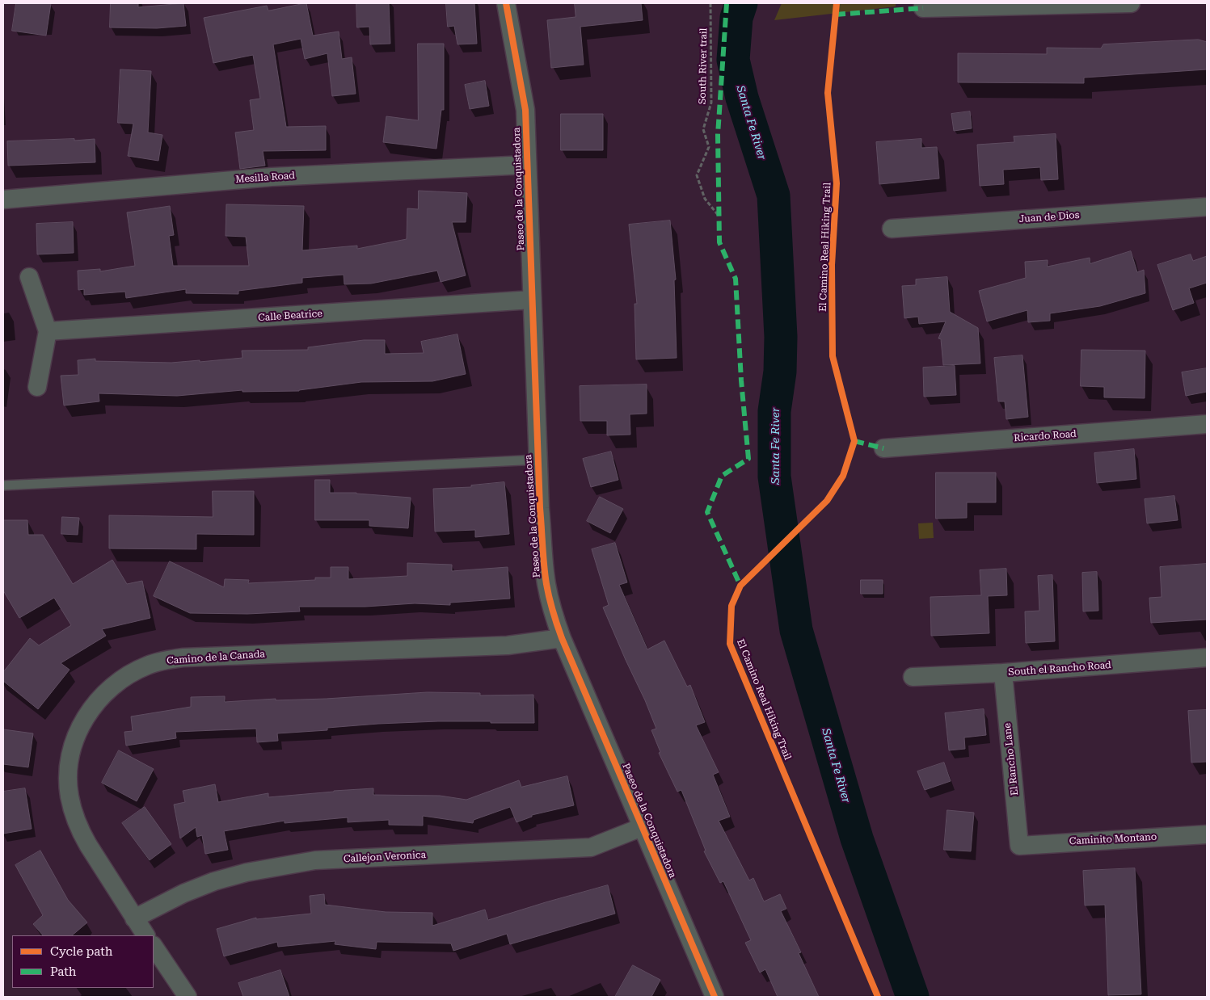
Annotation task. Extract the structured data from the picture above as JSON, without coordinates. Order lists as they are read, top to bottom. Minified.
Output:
{"streets":{"street":["Mesilla Road","Paseo de la Conquistadora","Juan de Dios","Calle Beatrice","Ricardo Road","Camino de la Canada","South el Rancho Road","El Rancho Lane","Caminito Montano","Callejon Veronica"],"path":["South River trail"],"cycle path":["El Camino Real Hiking Trail"]},"crossings":[["Mesilla Road","Paseo de la Conquistadora"],["Paseo de la Conquistadora","Calle Beatrice"],["Paseo de la Conquistadora","Camino de la Canada"],["Paseo de la Conquistadora","Callejon Veronica"],["Camino de la Canada","Callejon Veronica"],["South el Rancho Road","El Rancho Lane"],["El Rancho Lane","Caminito Montano"]],"water":["Santa Fe River"],"legend":["Cycle path","Path"]}
